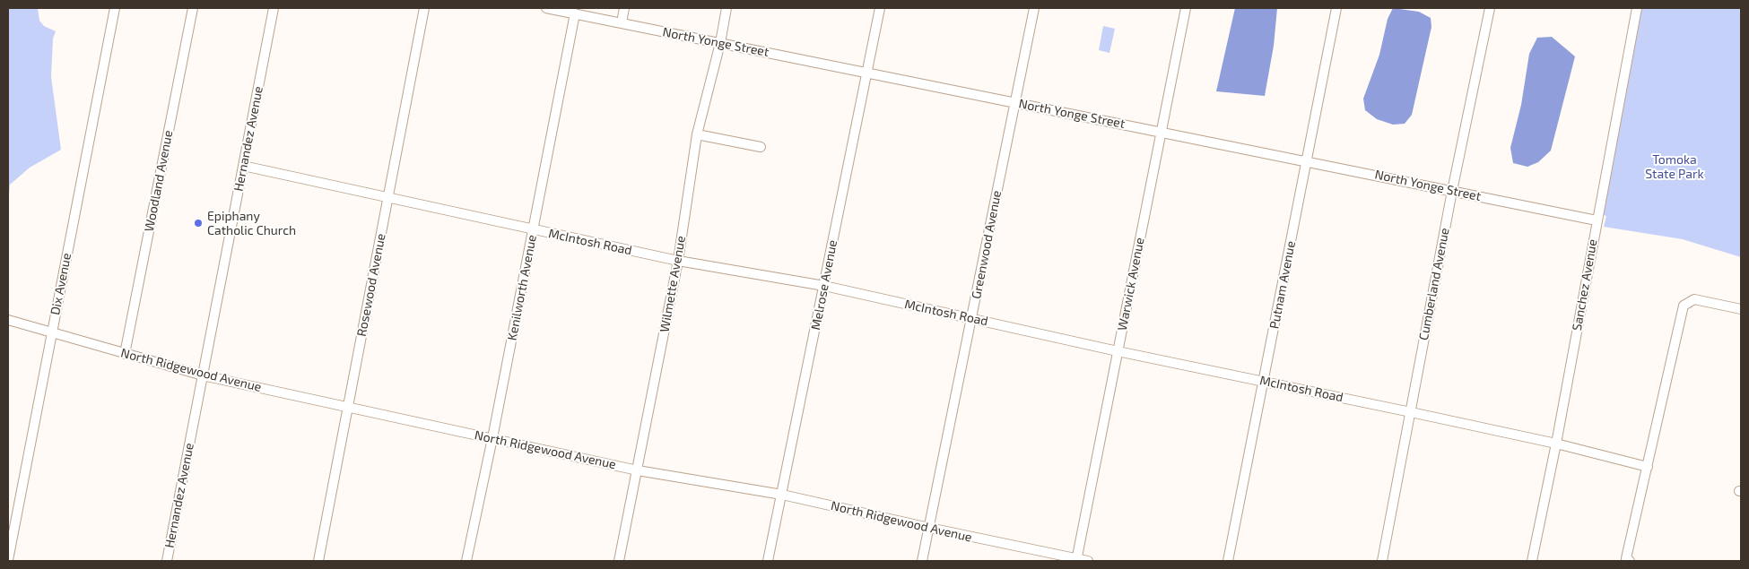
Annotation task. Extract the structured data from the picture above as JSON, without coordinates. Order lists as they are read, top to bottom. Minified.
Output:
{"streets":{"street":["North Yonge Street","Hernandez Avenue","Woodland Avenue","McIntosh Road","Greenwood Avenue","Dix Avenue","Wilmette Avenue","Warwick Avenue","Cumberland Avenue","Rosewood Avenue","Melrose Avenue","Putnam Avenue","Sanchez Avenue","Kenilworth Avenue","North Ridgewood Avenue"]},"crossings":[["North Yonge Street","Greenwood Avenue"],["North Yonge Street","Wilmette Avenue"],["North Yonge Street","Warwick Avenue"],["North Yonge Street","Cumberland Avenue"],["North Yonge Street","Melrose Avenue"],["North Yonge Street","Putnam Avenue"],["North Yonge Street","Sanchez Avenue"],["North Yonge Street","Kenilworth Avenue"],["Hernandez Avenue","McIntosh Road"],["Hernandez Avenue","North Ridgewood Avenue"],["Woodland Avenue","North Ridgewood Avenue"],["McIntosh Road","Greenwood Avenue"],["McIntosh Road","Wilmette Avenue"],["McIntosh Road","Warwick Avenue"],["McIntosh Road","Cumberland Avenue"],["McIntosh Road","Rosewood Avenue"],["McIntosh Road","Melrose Avenue"],["McIntosh Road","Putnam Avenue"],["McIntosh Road","Sanchez Avenue"],["McIntosh Road","Kenilworth Avenue"],["Greenwood Avenue","North Ridgewood Avenue"],["Dix Avenue","North Ridgewood Avenue"],["Wilmette Avenue","North Ridgewood Avenue"],["Warwick Avenue","North Ridgewood Avenue"],["Rosewood Avenue","North Ridgewood Avenue"],["Melrose Avenue","North Ridgewood Avenue"],["Kenilworth Avenue","North Ridgewood Avenue"]],"parks":["Tomoka State Park"],"places":["Epiphany Catholic Church"]}
